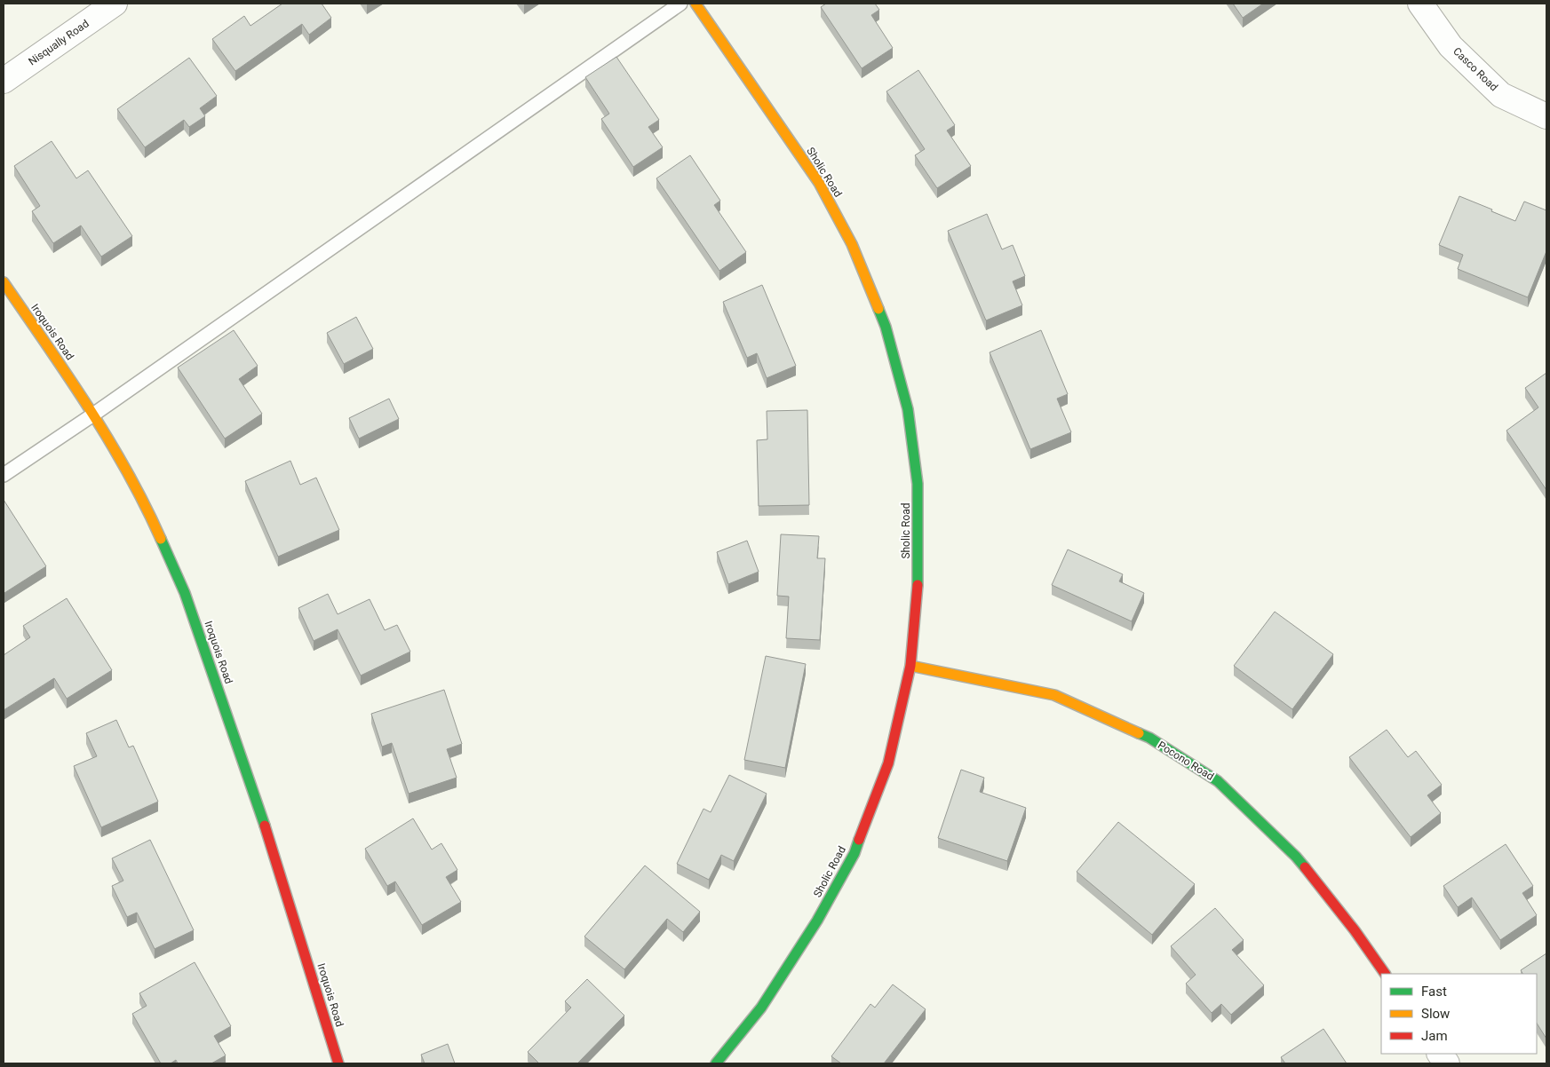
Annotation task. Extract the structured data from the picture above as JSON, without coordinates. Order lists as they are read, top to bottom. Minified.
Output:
{"streets":{"street":["Nisqually Road","Casco Road","Sholic Road","Iroquois Road","Pocono Road"]},"crossings":[["Sholic Road","Pocono Road"]],"legend":["Fast","Slow","Jam"]}
